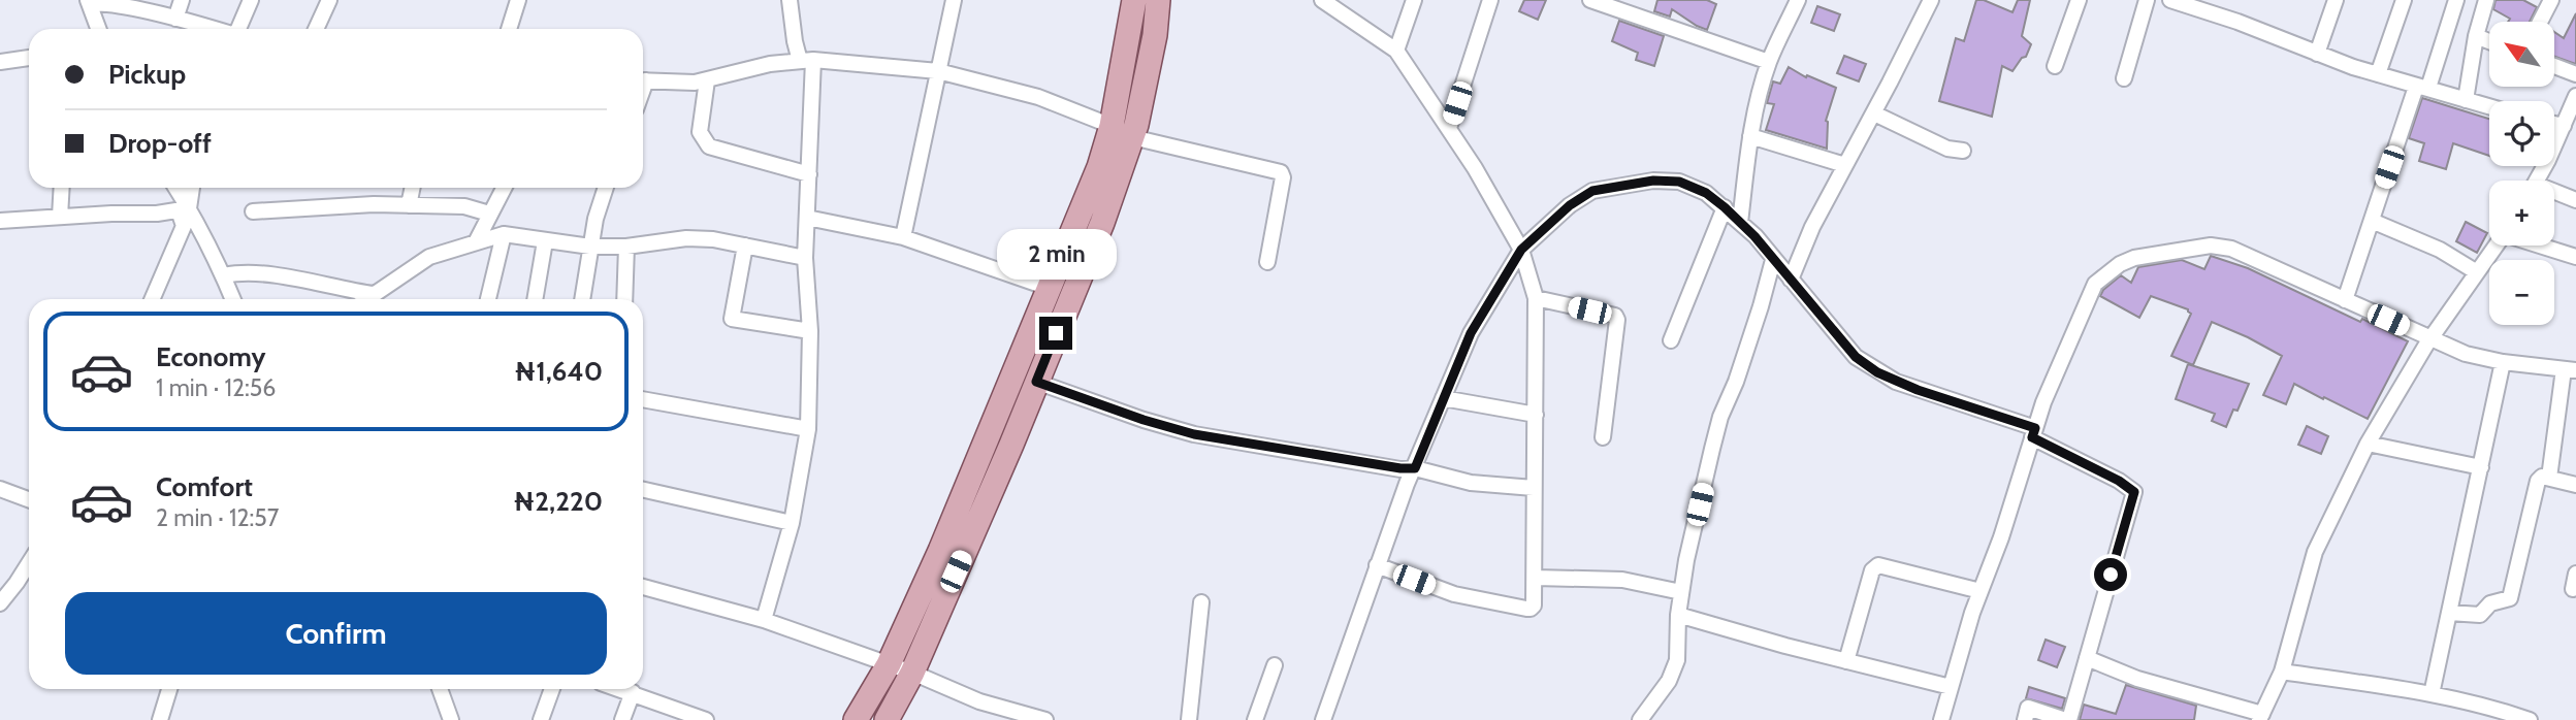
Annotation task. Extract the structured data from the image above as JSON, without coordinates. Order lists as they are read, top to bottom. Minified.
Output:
{"north":"top left","page":{"map_buttons":["+","−"],"banner":["Pickup","Drop-off"],"bubble":"2 min","list":[{"name":"Economy","note":"1 min · 12:56","value":"₦1,640"},{"name":"Comfort","note":"2 min · 12:57","value":"₦2,220"}],"buttons":"Confirm"}}
